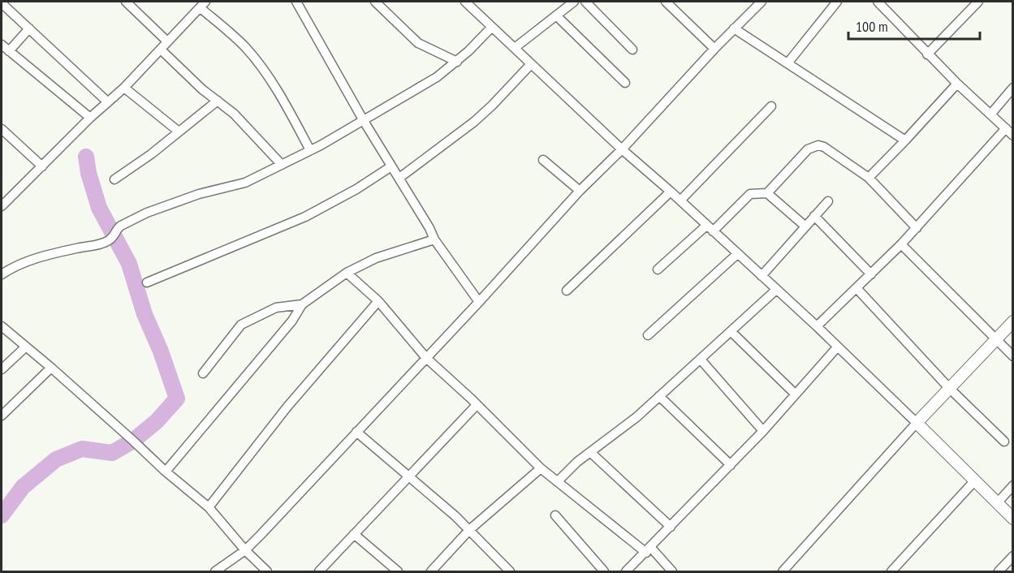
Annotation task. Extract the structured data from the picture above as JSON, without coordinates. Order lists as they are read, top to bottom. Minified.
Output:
{"scale_bar":"100 m"}
